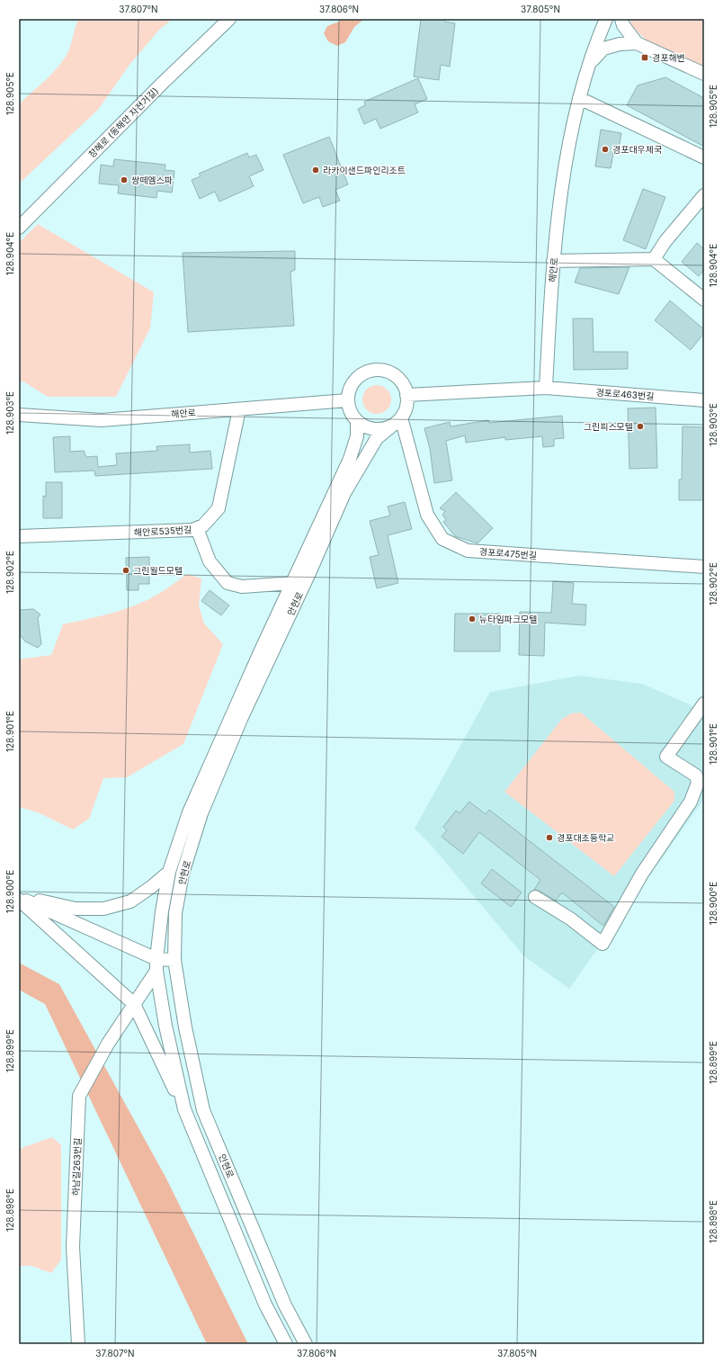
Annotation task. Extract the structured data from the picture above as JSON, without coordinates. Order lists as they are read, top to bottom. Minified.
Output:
{"streets":{"street":["창혜로 (동해안 자전거길)","해안로","경포로463번길","해안로535번길","경포로475번길","안현로","하남길263번길"]},"crossings":[["해안로","경포로463번길"],["해안로","해안로535번길"],["해안로","경포로475번길"],["해안로","안현로"],["경포로475번길","안현로"],["안현로","하남길263번길"]],"places":{"transit":["경포해변"],"other":["경포대우체국","라카이샌드파인리조트","쌍떼엠스파","그린피스모텔","그린월드모텔","뉴타임파크모텔","경포대초등학교"]},"coordinates":["37.807°N","37.806°N","37.805°N","128.905°E","128.904°E","128.903°E","128.902°E","128.901°E","128.900°E","128.899°E","128.898°E"]}
